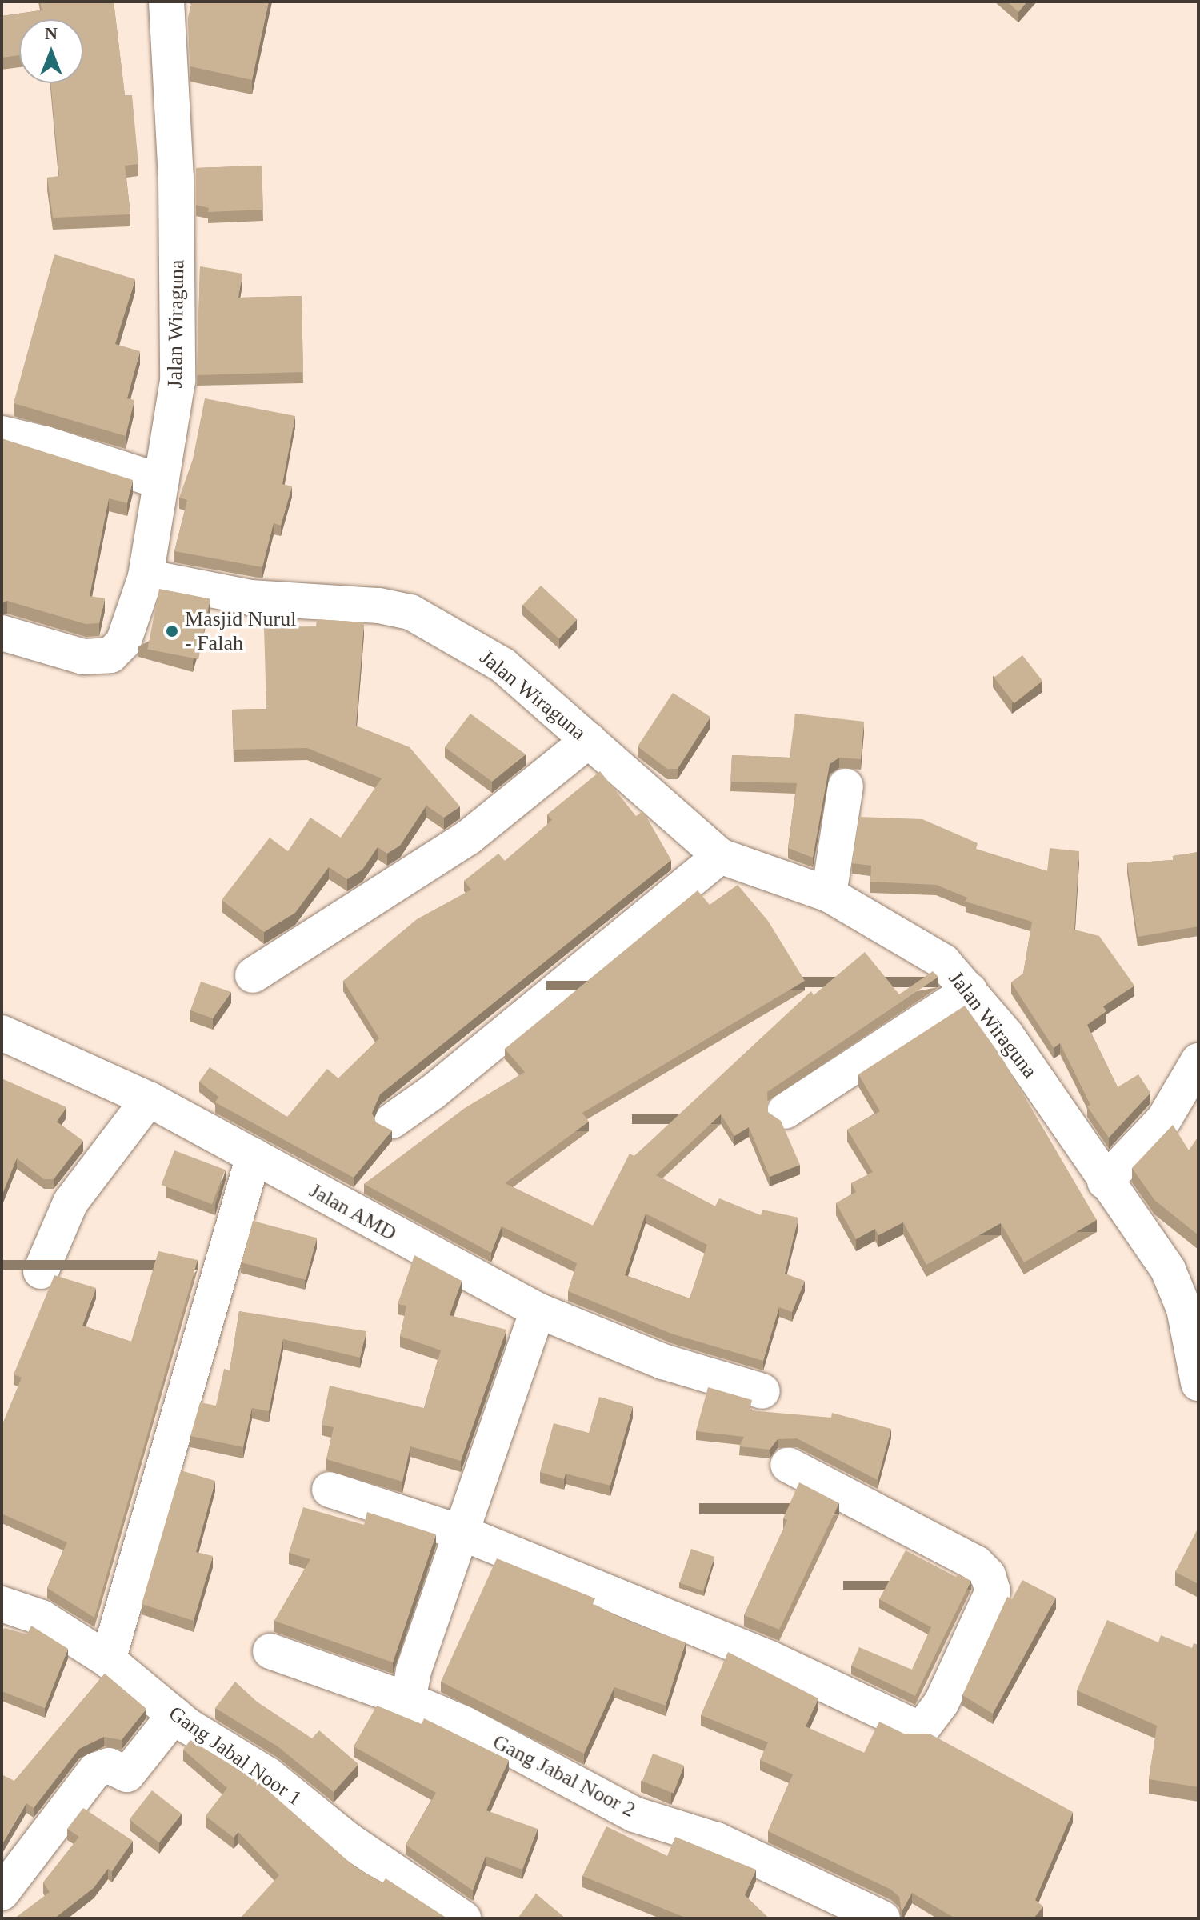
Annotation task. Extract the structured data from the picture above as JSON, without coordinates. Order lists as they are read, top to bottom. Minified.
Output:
{"streets":{"street":["Jalan Wiraguna","Jalan AMD","Gang Jabal Noor 1","Gang Jabal Noor 2"]},"places":["Masjid Nurul - Falah"],"north":"top"}
